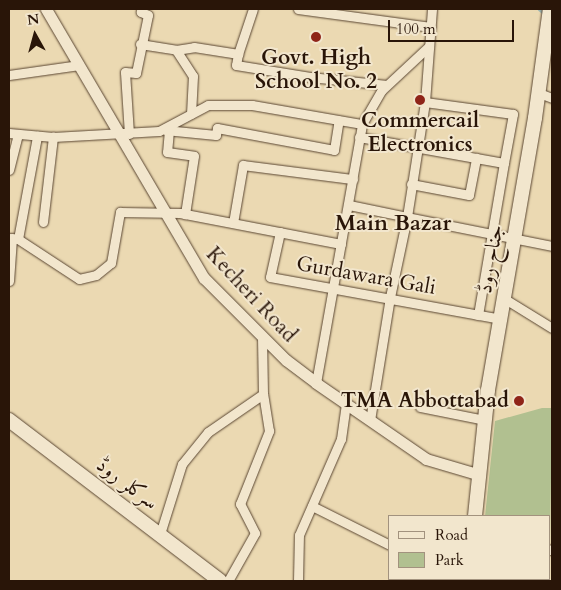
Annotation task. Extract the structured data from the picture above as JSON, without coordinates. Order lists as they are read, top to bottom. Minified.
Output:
{"streets":{"main road":["جناح روڈ","سرکلر روڈ"],"street":["Gurdawara Gali","Kecheri Road"]},"crossings":[["جناح روڈ","Gurdawara Gali"],["جناح روڈ","Kecheri Road"]],"districts":["Main Bazar"],"places":["Govt. High School No. 2","Commercail Electronics","TMA Abbottabad"],"legend":["Road","Park"],"scale_bar":"100 m","north":"top"}
